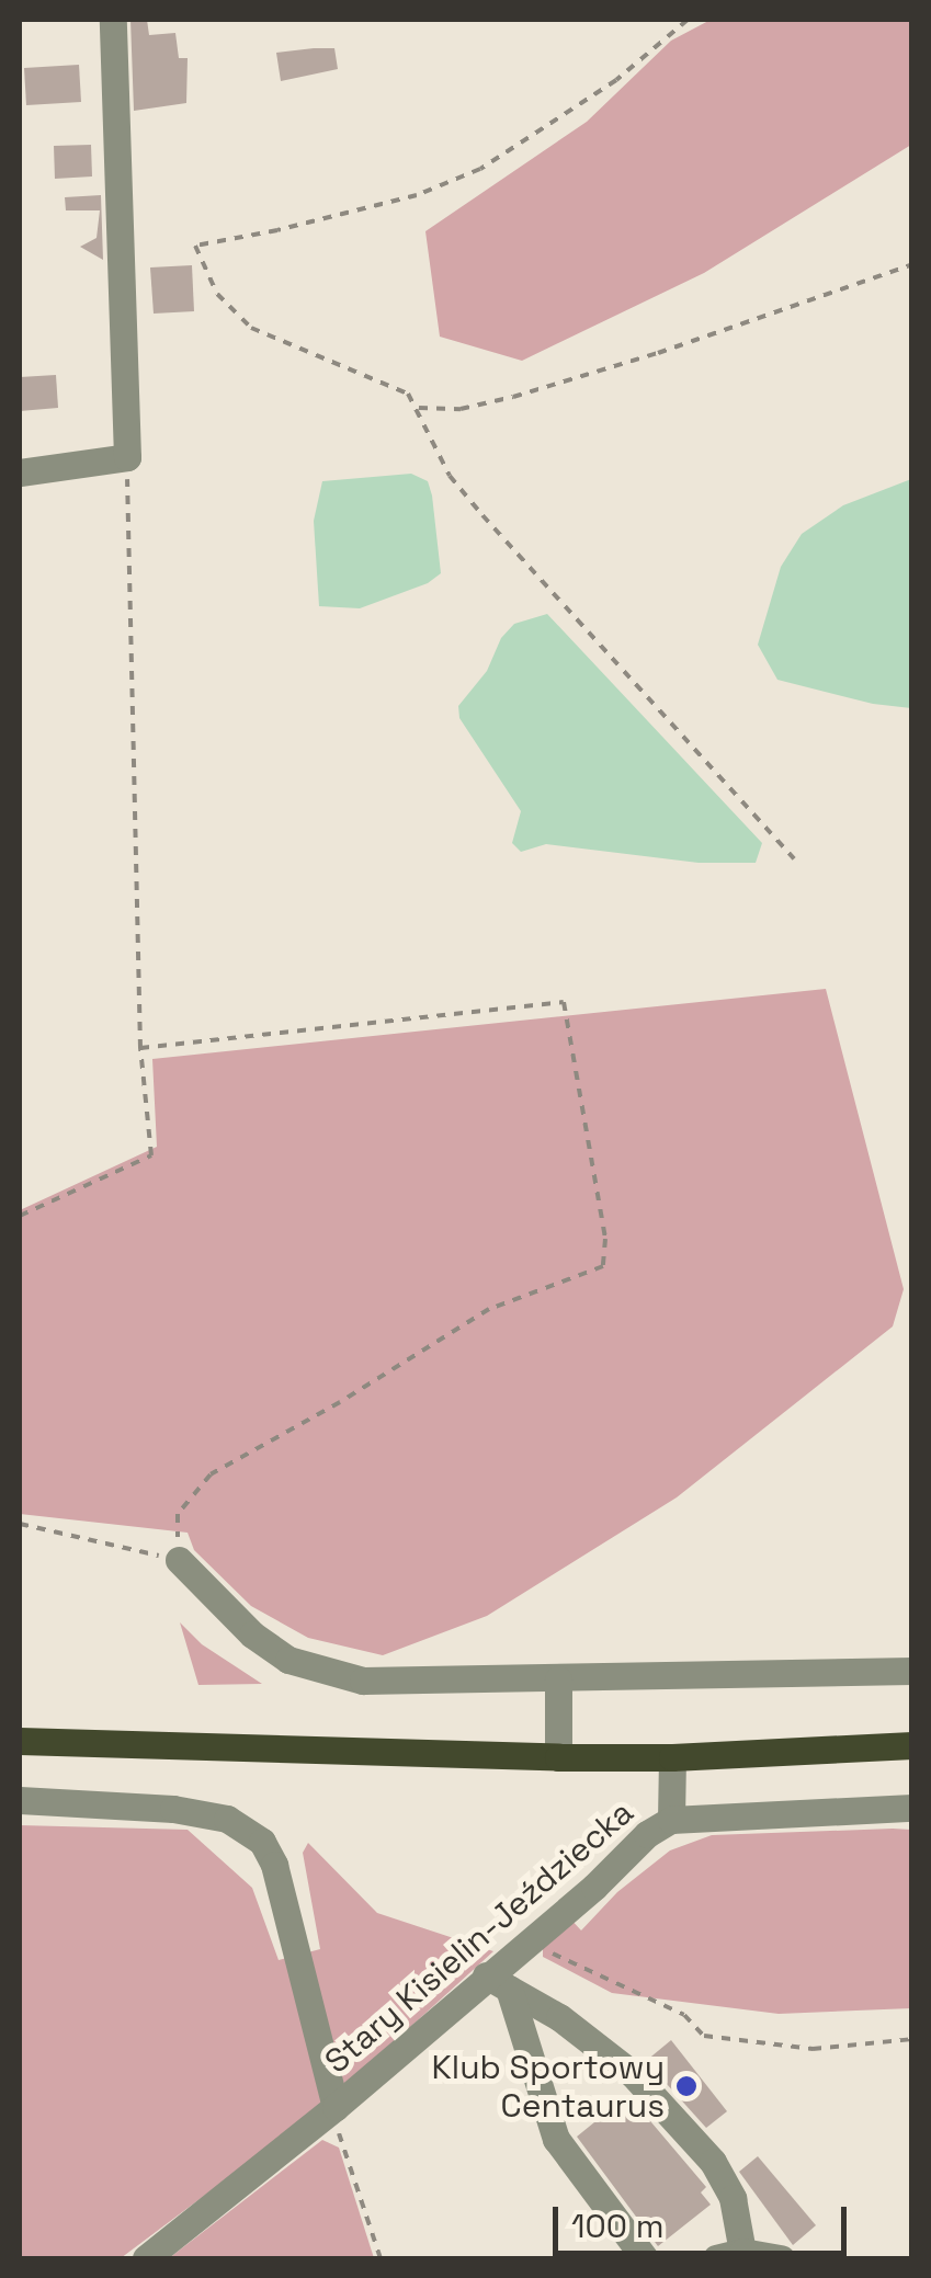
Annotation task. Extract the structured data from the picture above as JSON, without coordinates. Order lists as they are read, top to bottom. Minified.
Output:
{"streets":{"street":["Stary Kisielin-Jeździecka"]},"places":["Klub Sportowy Centaurus"],"scale_bar":"100 m"}
